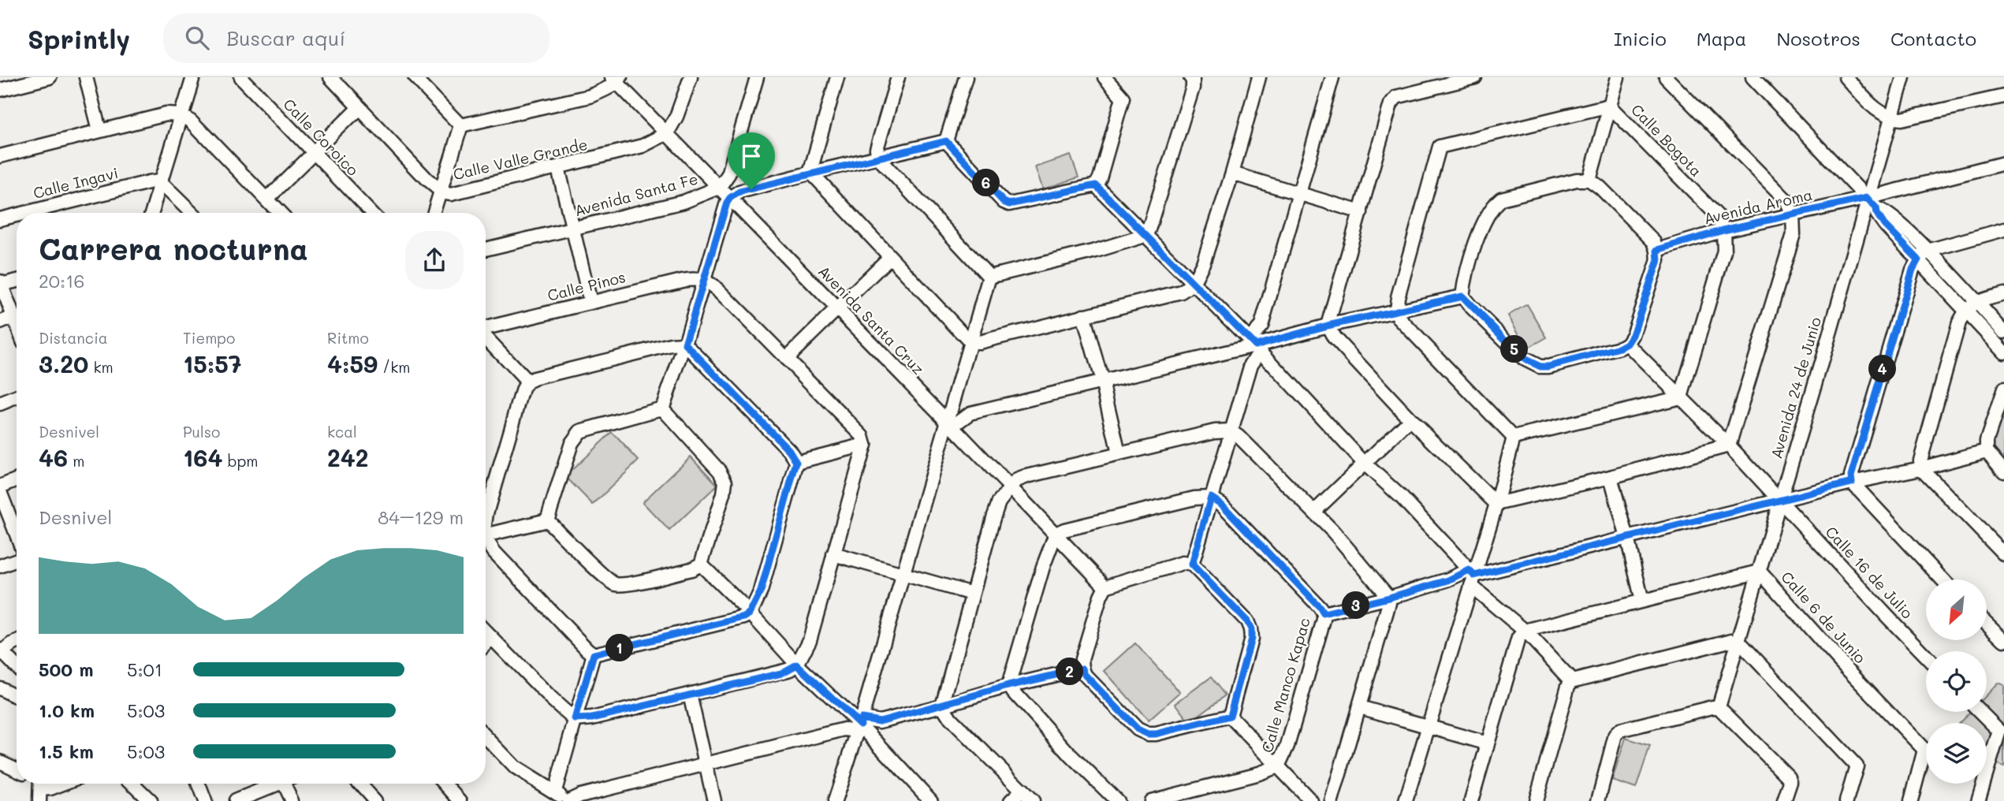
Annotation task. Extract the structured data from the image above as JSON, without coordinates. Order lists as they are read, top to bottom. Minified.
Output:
{"streets":{"street":["Calle Coroico","Calle Bogota","Calle Valle Grande","Calle Ingavi","Avenida Santa Fe","Avenida Aroma","Calle Pinos","Avenida Santa Cruz","Avenida 24 de Junio","Calle 16 de Julio","Calle 6 de Junio","Calle Manco Kapac"]},"crossings":[["Calle Bogota","Avenida Aroma"],["Calle Valle Grande","Avenida Santa Cruz"],["Avenida Santa Fe","Avenida Santa Cruz"],["Avenida Aroma","Avenida 24 de Junio"],["Avenida Aroma","Calle 16 de Julio"],["Avenida 24 de Junio","Calle 16 de Julio"],["Avenida 24 de Junio","Calle 6 de Junio"]],"north":"bottom left","page":{"header":"Sprintly","search":"Buscar aquí","nav":["Inicio","Mapa","Nosotros","Contacto"],"pins":["6","5","4","3","1","2"],"heading":["Carrera nocturna","20:16"],"stats":[["Distancia","3.20 km"],["Tiempo","15:57"],["Ritmo","4:59 /km"],["Desnivel","46 m"],["Pulso","164 bpm"],["kcal","242"]],"chart":["Desnivel","84–129 m"],"list":[{"name":"500 m","note":"5:01"},{"name":"1.0 km","note":"5:03"},{"name":"1.5 km","note":"5:03"}]}}
